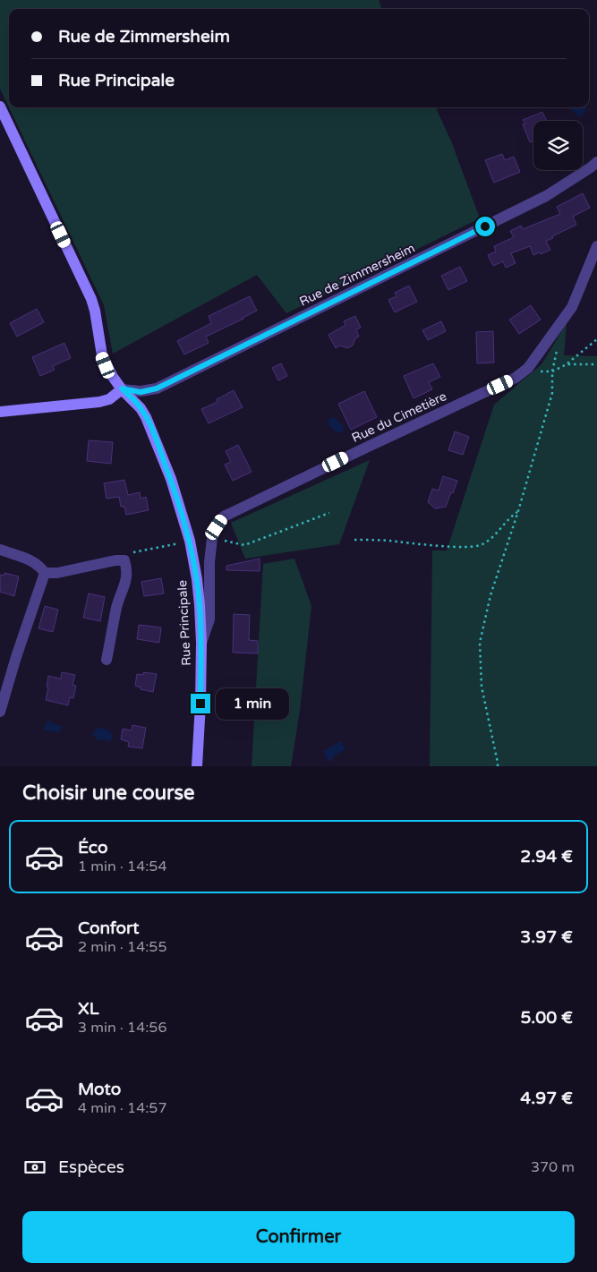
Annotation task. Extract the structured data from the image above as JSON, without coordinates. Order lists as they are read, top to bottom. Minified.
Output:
{"streets":{"main road":["Rue Principale"],"street":["Rue de Zimmersheim","Rue du Cimetière"]},"crossings":[["Rue de Zimmersheim","Rue Principale"],["Rue du Cimetière","Rue Principale"]],"page":{"banner":["Rue de Zimmersheim","Rue Principale"],"bubble":"1 min","heading":"Choisir une course","list":[{"name":"Éco","note":"1 min · 14:54","value":"2.94 €"},{"name":"Confort","note":"2 min · 14:55","value":"3.97 €"},{"name":"XL","note":"3 min · 14:56","value":"5.00 €"},{"name":"Moto","note":"4 min · 14:57","value":"4.97 €"}],"pay":["Espèces","370 m"],"buttons":"Confirmer"}}
